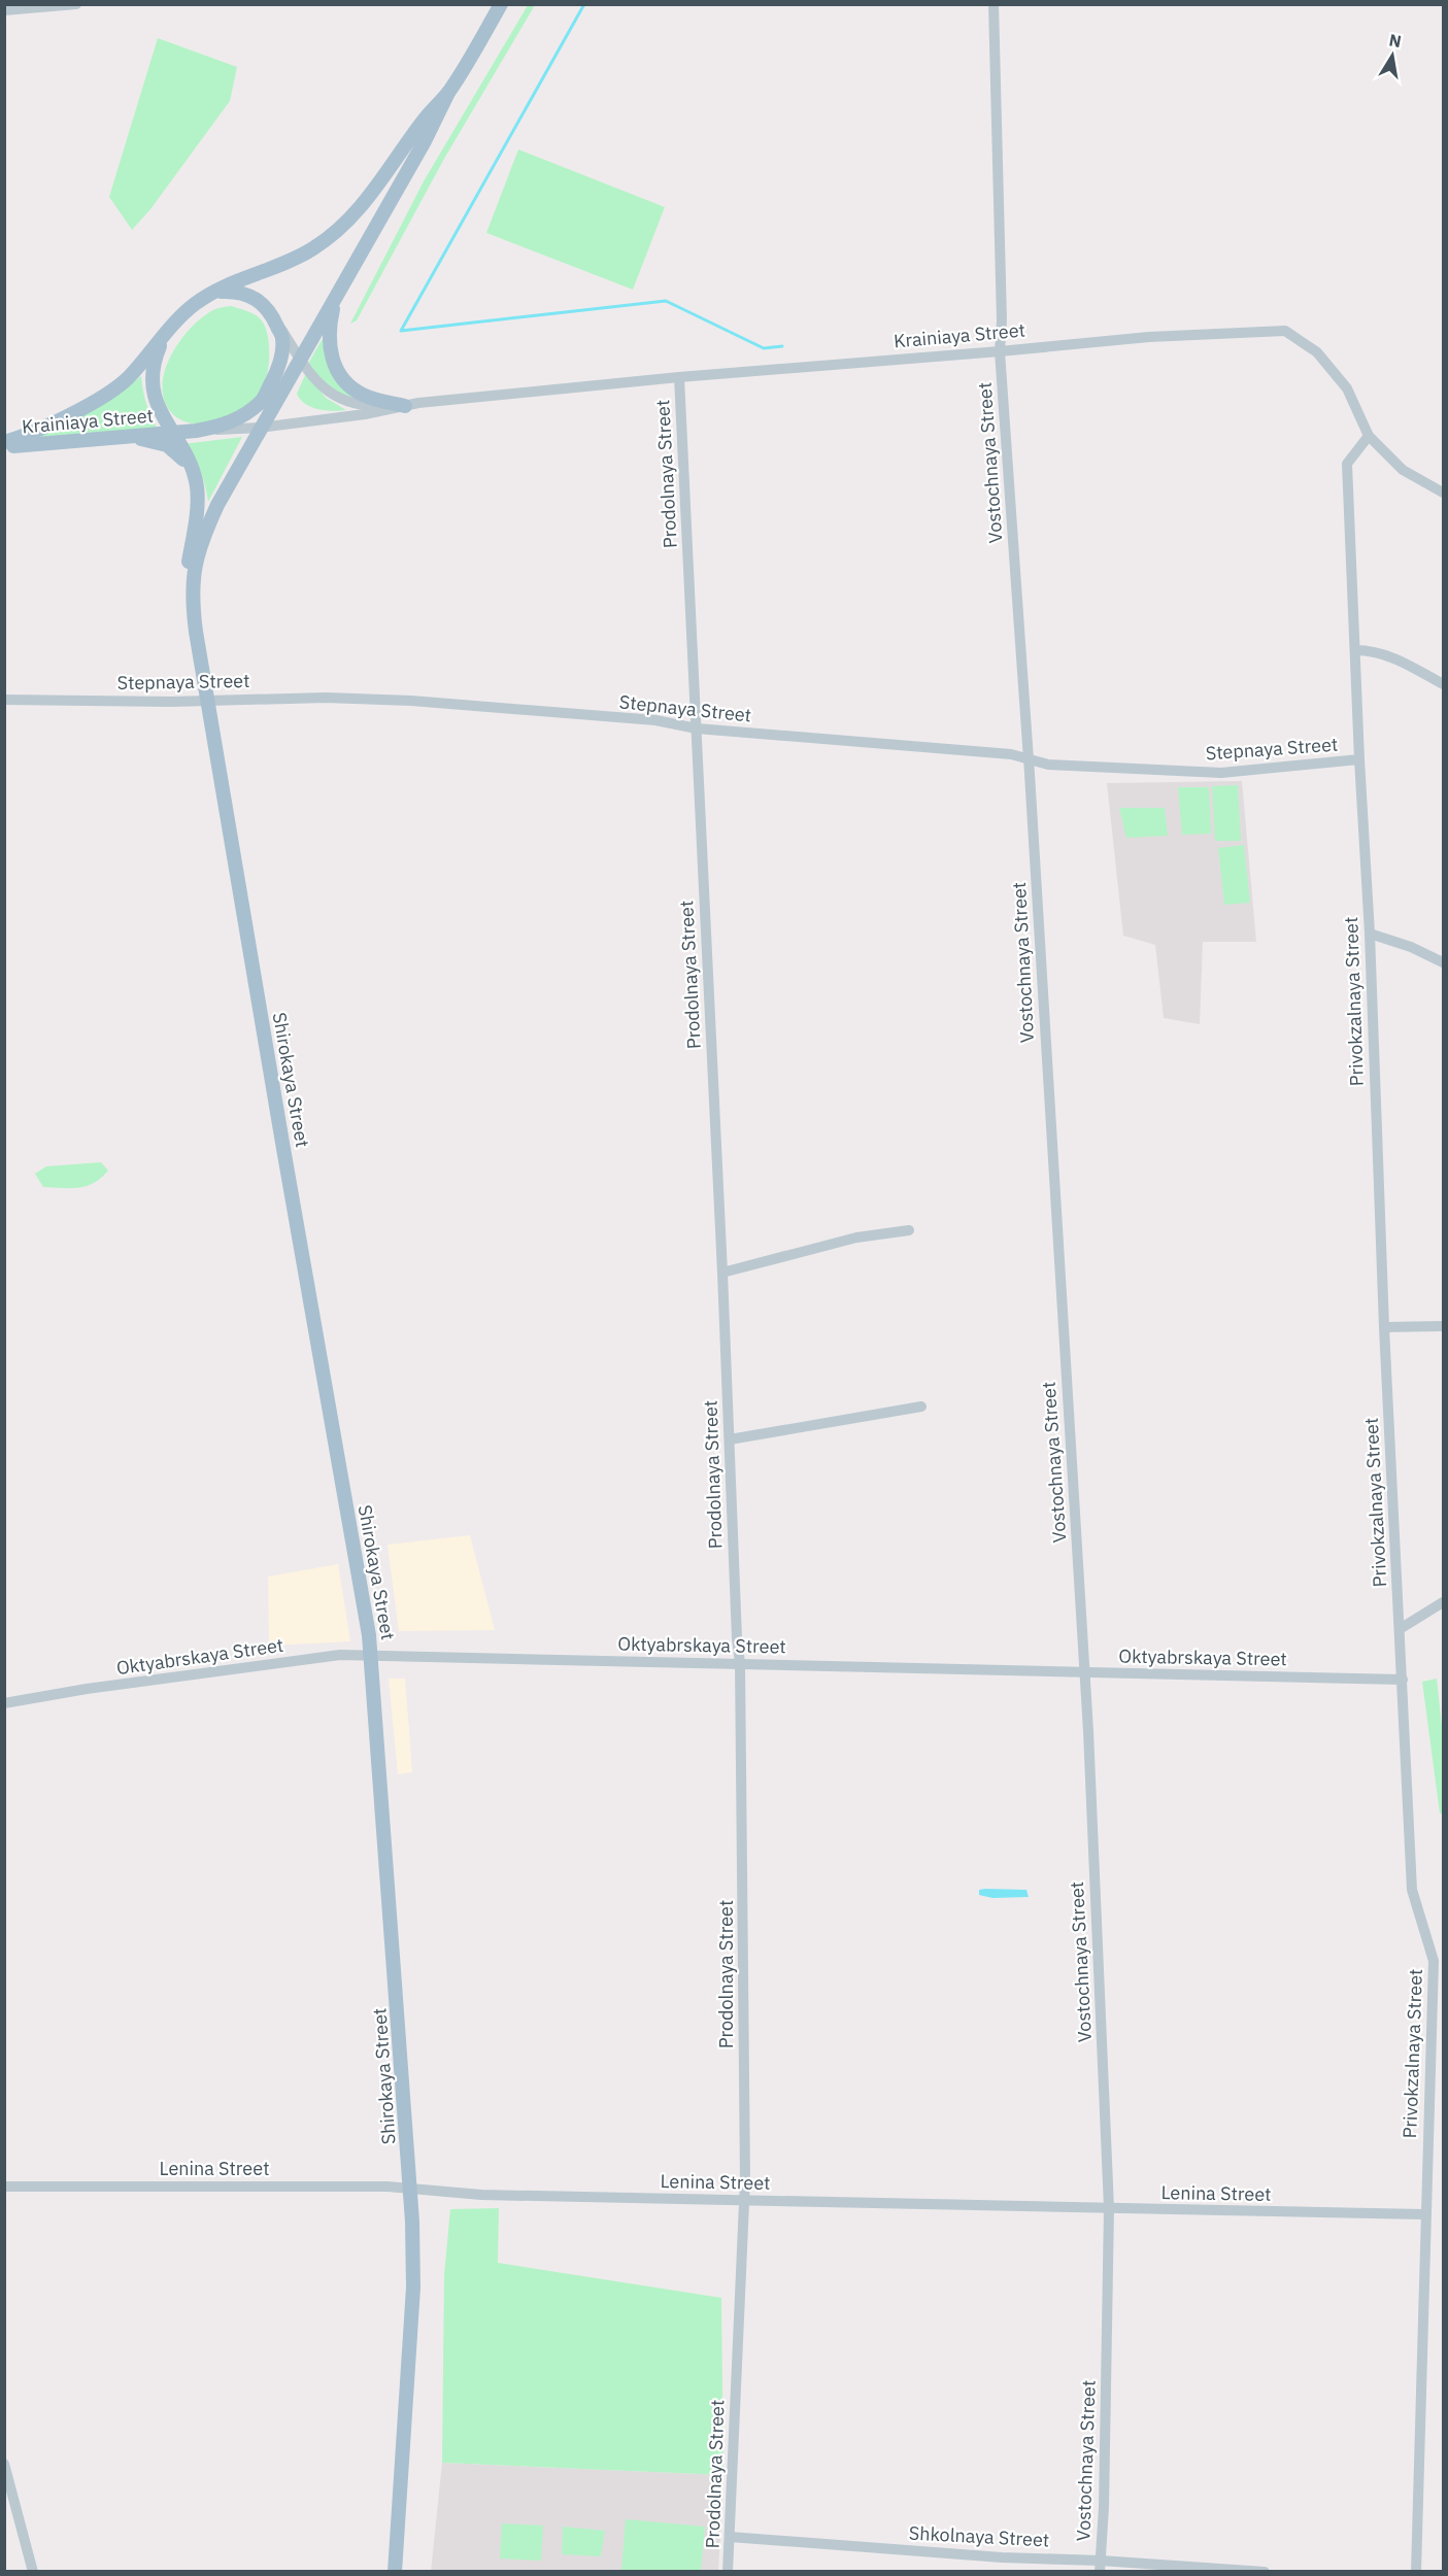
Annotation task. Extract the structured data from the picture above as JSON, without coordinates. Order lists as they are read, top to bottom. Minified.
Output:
{"streets":{"main road":["Krainiaya Street","Shirokaya Street"],"street":["Vostochnaya Street","Prodolnaya Street","Stepnaya Street","Privokzalnaya Street","Oktyabrskaya Street","Lenina Street","Shkolnaya Street"]},"crossings":[["Krainiaya Street","Vostochnaya Street"],["Krainiaya Street","Prodolnaya Street"],["Krainiaya Street","Privokzalnaya Street"],["Vostochnaya Street","Stepnaya Street"],["Vostochnaya Street","Oktyabrskaya Street"],["Vostochnaya Street","Lenina Street"],["Vostochnaya Street","Shkolnaya Street"],["Prodolnaya Street","Stepnaya Street"],["Prodolnaya Street","Oktyabrskaya Street"],["Prodolnaya Street","Lenina Street"],["Prodolnaya Street","Shkolnaya Street"],["Stepnaya Street","Privokzalnaya Street"],["Stepnaya Street","Shirokaya Street"],["Privokzalnaya Street","Oktyabrskaya Street"],["Privokzalnaya Street","Lenina Street"],["Shirokaya Street","Oktyabrskaya Street"],["Shirokaya Street","Lenina Street"]],"north":"top"}
